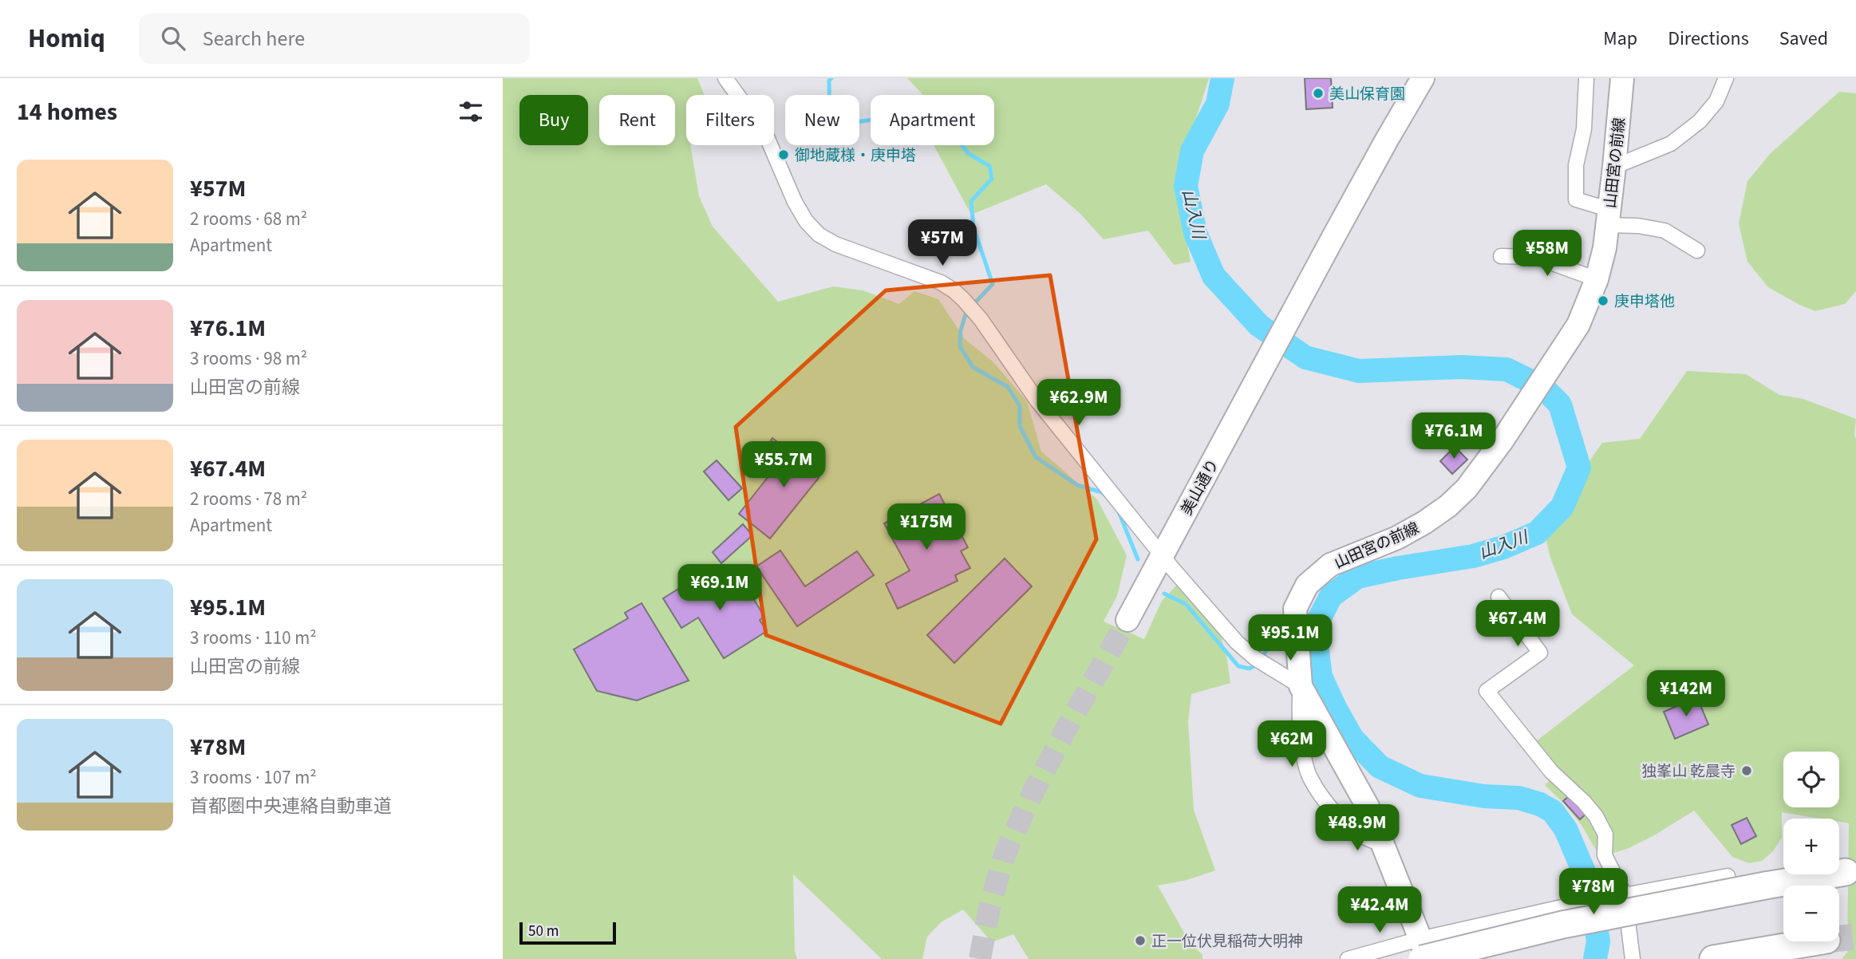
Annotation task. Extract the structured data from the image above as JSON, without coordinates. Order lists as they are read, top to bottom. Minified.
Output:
{"streets":{"main road":["山田宮の前線","美山通り"]},"water":["山入川"],"places":["美山保育園","御地蔵様・庚申塔","庚申塔他","独峯山 乾晨寺","正一位伏見稲荷大明神"],"scale_bar":"50 m","page":{"header":"Homiq","search":"Search here","nav":["Map","Directions","Saved"],"heading":"14 homes","chip":["Buy","Rent","Filters","New","Apartment"],"list":[{"name":"¥57M","note":"2 rooms · 68 m² · Apartment"},{"name":"¥76.1M","note":"3 rooms · 98 m² · 山田宮の前線"},{"name":"¥67.4M","note":"2 rooms · 78 m² · Apartment"},{"name":"¥95.1M","note":"3 rooms · 110 m² · 山田宮の前線"},{"name":"¥78M","note":"3 rooms · 107 m² · 首都圏中央連絡自動車道"}],"price":["¥57M","¥58M","¥62.9M","¥76.1M","¥55.7M","¥175M","¥69.1M","¥67.4M","¥95.1M","¥142M","¥62M","¥48.9M","¥78M","¥42.4M"],"map_buttons":["+","−"],"scale":"50 m"}}
